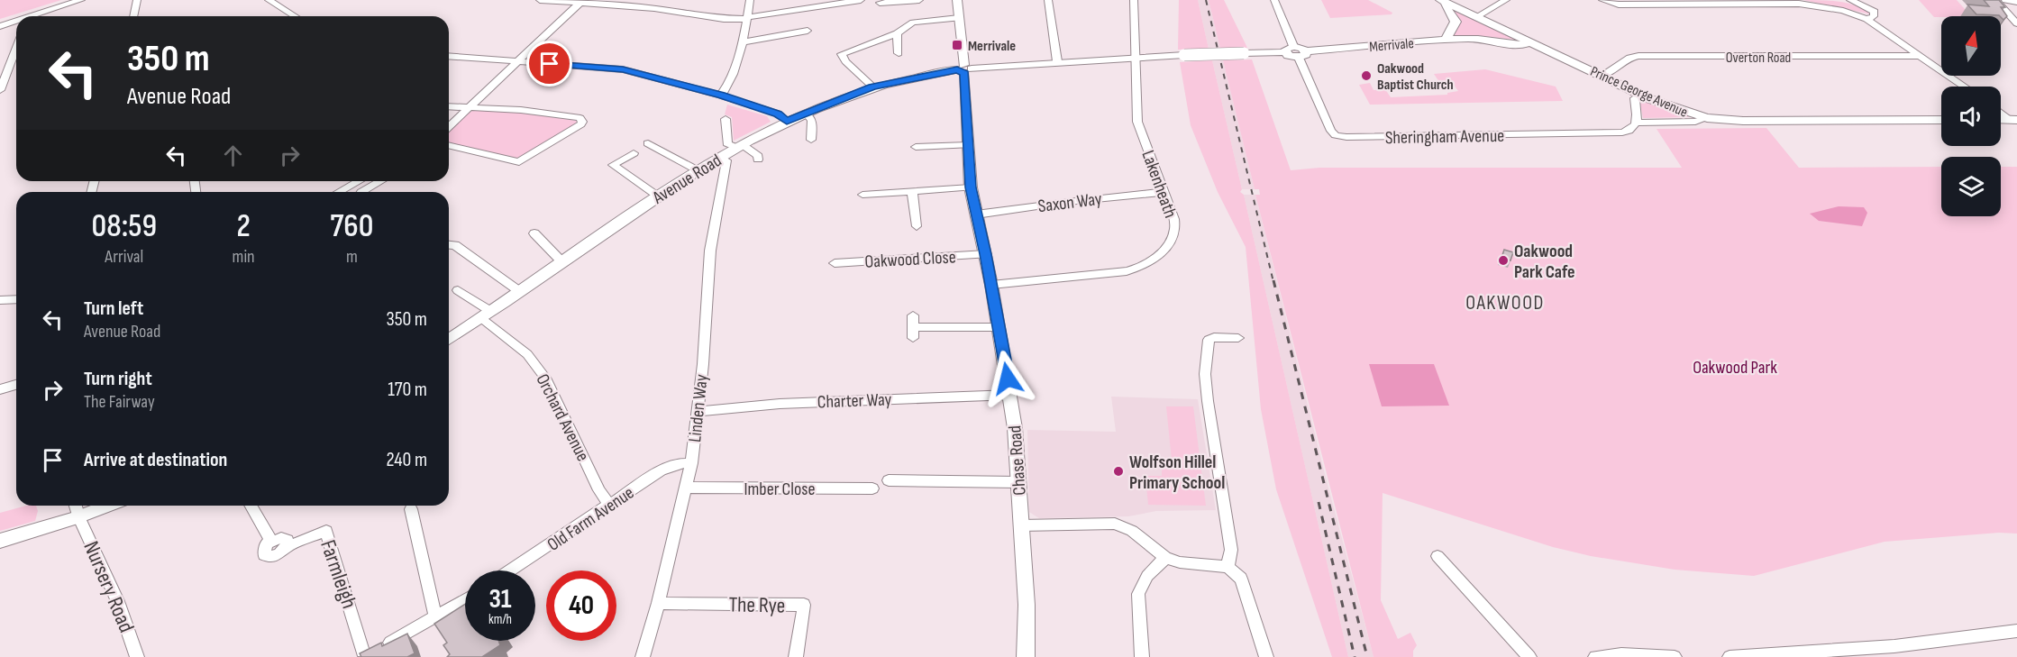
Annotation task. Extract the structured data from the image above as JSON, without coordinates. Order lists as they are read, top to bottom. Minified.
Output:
{"streets":{"street":["Merrivale","Overton Road","Prince George Avenue","Sheringham Avenue","Avenue Road","Lakenheath","Saxon Way","Oakwood Close","Charter Way","Linden Way","Orchard Avenue","Chase Road","Imber Close","Old Farm Avenue","Farmleigh","Nursery Road","The Rye"]},"crossings":[["Merrivale","Prince George Avenue"],["Merrivale","Sheringham Avenue"],["Overton Road","Prince George Avenue"],["Prince George Avenue","Sheringham Avenue"],["Avenue Road","Linden Way"],["Avenue Road","Orchard Avenue"],["Avenue Road","Chase Road"],["Lakenheath","Saxon Way"],["Lakenheath","Chase Road"],["Saxon Way","Chase Road"],["Oakwood Close","Chase Road"],["Charter Way","Linden Way"],["Charter Way","Chase Road"],["Linden Way","Imber Close"],["Linden Way","Old Farm Avenue"],["Linden Way","The Rye"],["Orchard Avenue","Old Farm Avenue"]],"districts":["OAKWOOD"],"parks":["Oakwood Park"],"places":{"transit":["Merrivale"],"other":["Oakwood Baptist Church","Oakwood Park Cafe","Wolfson Hillel Primary School"]},"north":"top","page":{"turn":["350 m","Avenue Road"],"eta":["08:59","Arrival","2","min","760","m"],"list":[{"name":"Turn left","note":"Avenue Road","value":"350 m"},{"name":"Turn right","note":"The Fairway","value":"170 m"},{"name":"Arrive at destination","value":"240 m"}],"speed":"31 km/h","limit":"40"}}
